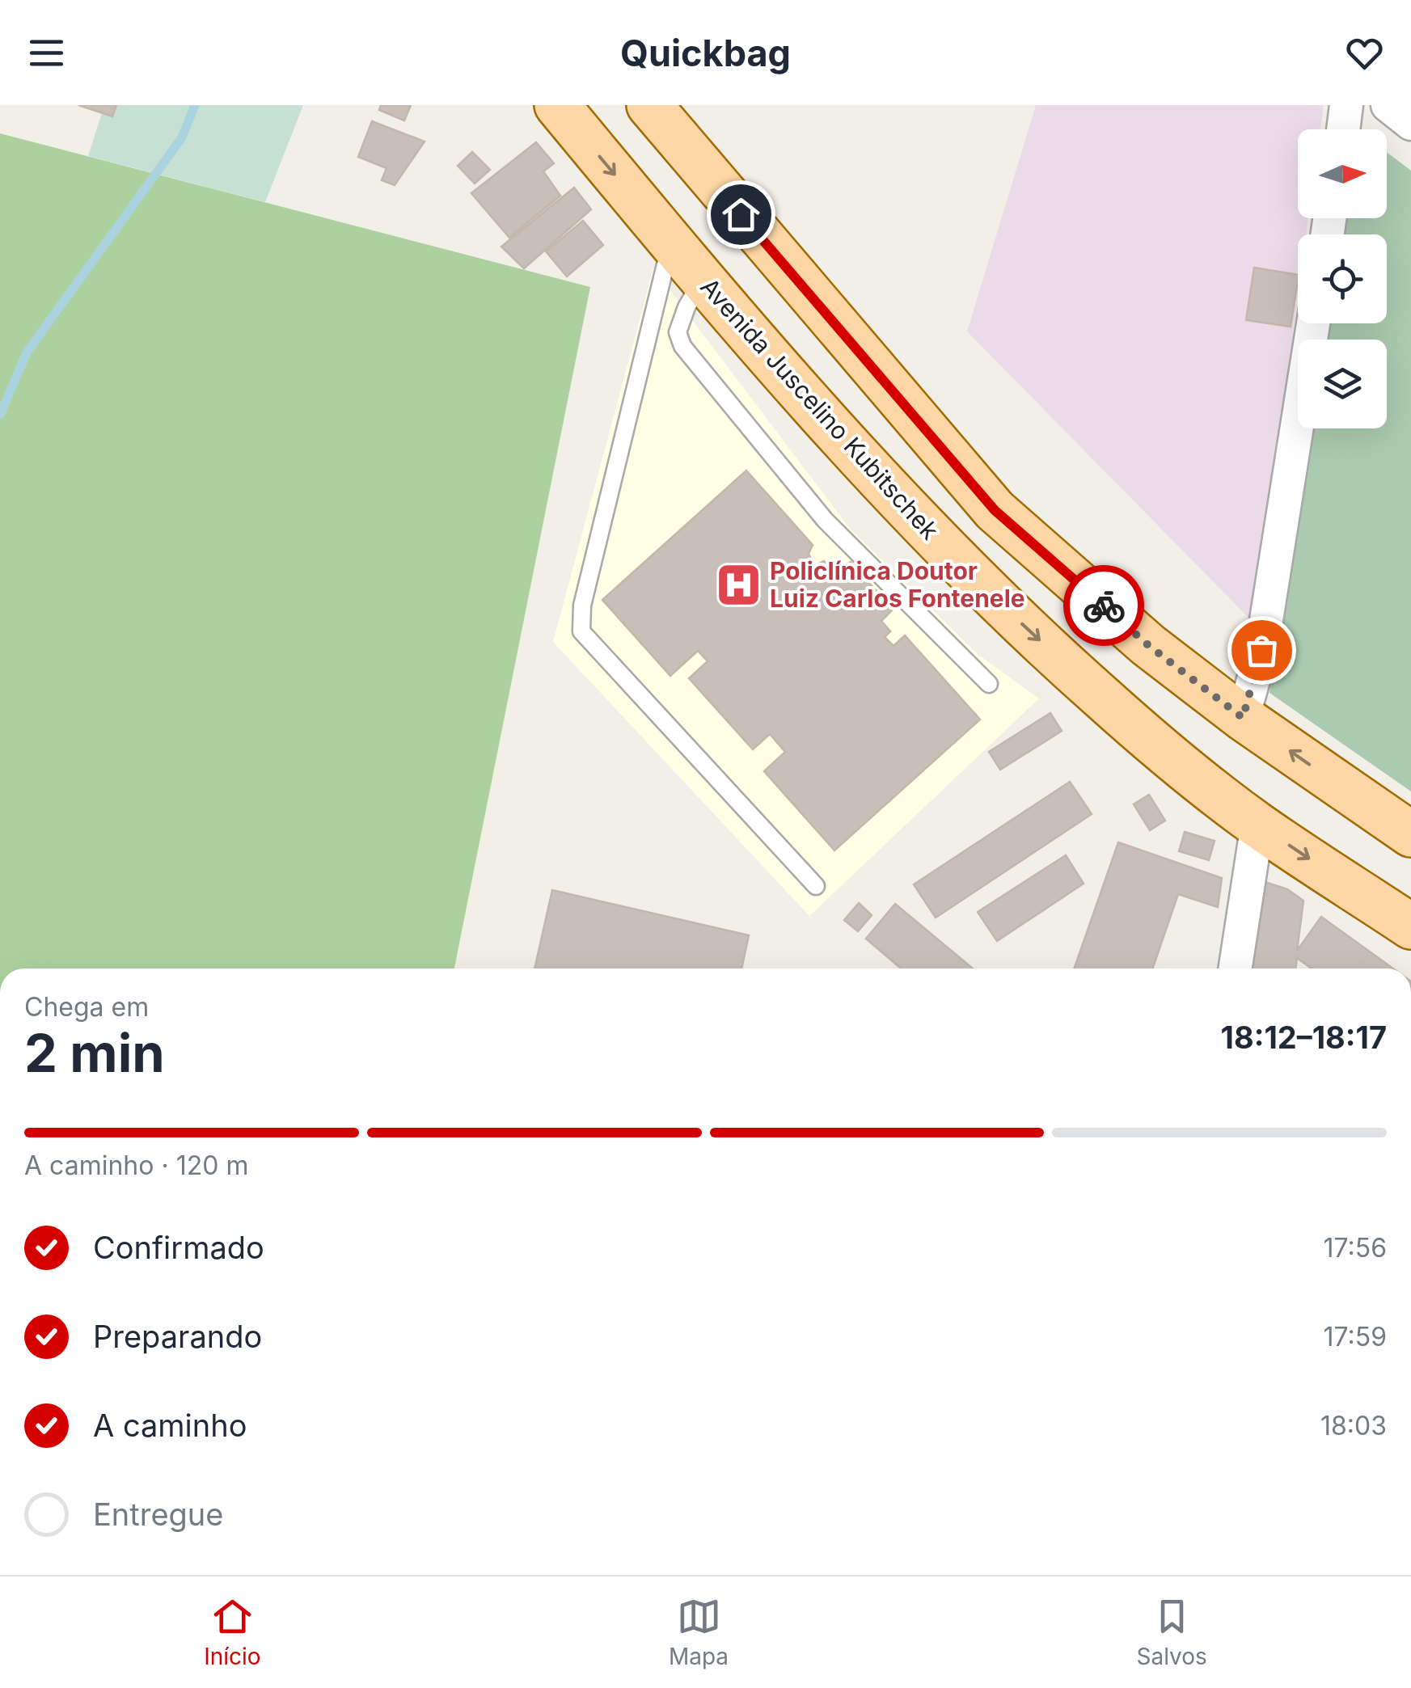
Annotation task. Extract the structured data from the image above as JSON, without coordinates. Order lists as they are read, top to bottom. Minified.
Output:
{"streets":{"main road":["Avenida Juscelino Kubitschek"]},"places":{"hospital":["Policlínica Doutor Luiz Carlos Fontenele"]},"north":"right","page":{"header":"Quickbag","heading":["2 min","Chega em","18:12–18:17"],"bar":"A caminho · 120 m","list":[["Confirmado","17:56"],["Preparando","17:59"],["A caminho","18:03"],"Entregue"],"tabs":["Início","Mapa","Salvos"]}}
